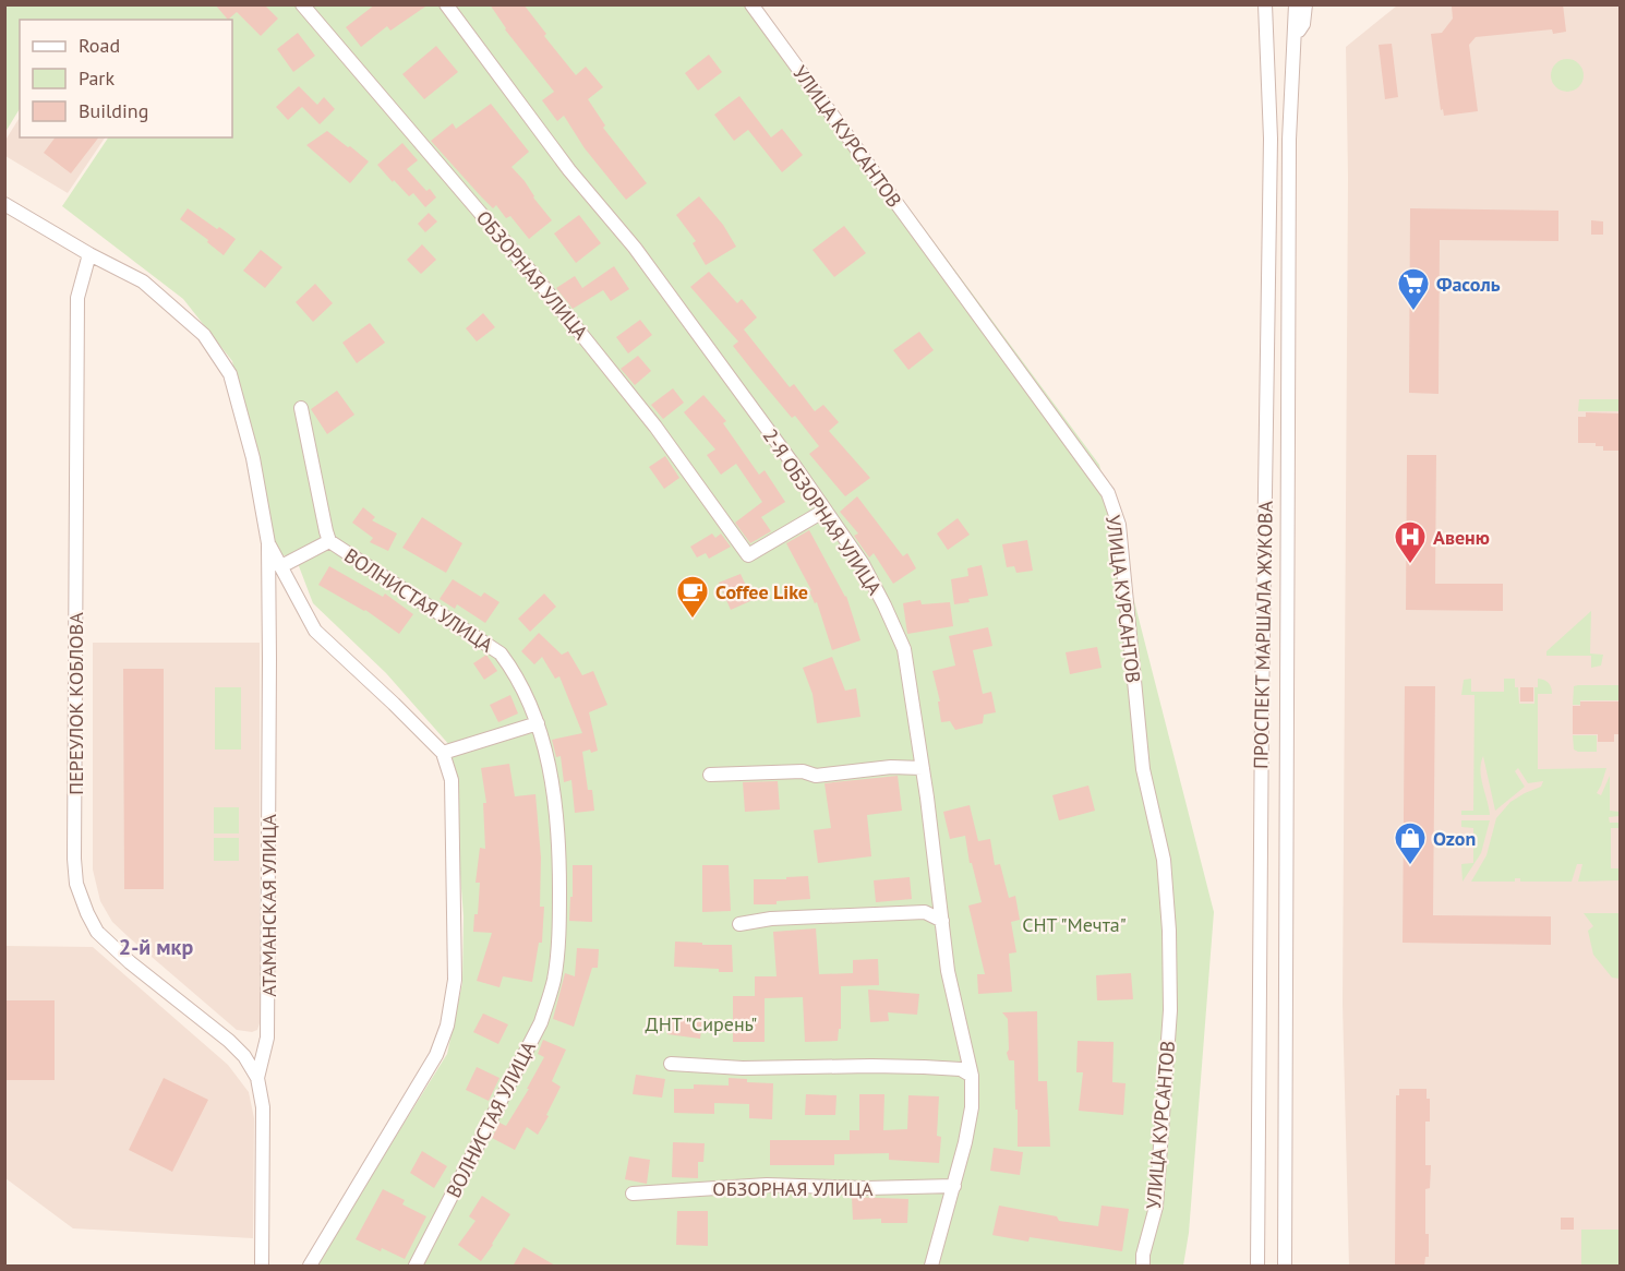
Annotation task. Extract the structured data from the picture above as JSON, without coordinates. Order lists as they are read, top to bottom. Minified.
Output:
{"streets":{"street":["УЛИЦА КУРСАНТОВ","ОБЗОРНАЯ УЛИЦА","2-Я ОБЗОРНАЯ УЛИЦА","ВОЛНИСТАЯ УЛИЦА","ПРОСПЕКТ МАРШАЛА ЖУКОВА","ПЕРЕУЛОК КОБЛОВА","АТАМАНСКАЯ УЛИЦА"]},"crossings":[["ОБЗОРНАЯ УЛИЦА","2-Я ОБЗОРНАЯ УЛИЦА"],["ПЕРЕУЛОК КОБЛОВА","АТАМАНСКАЯ УЛИЦА"]],"districts":["2-й мкр"],"parks":["СНТ \"Мечта\"","ДНТ \"Сирень\""],"places":{"supermarket":["Фасоль"],"hospital":["Авеню"],"cafe":["Coffee Like"],"shop":["Ozon"]},"legend":["Road","Park","Building"]}
